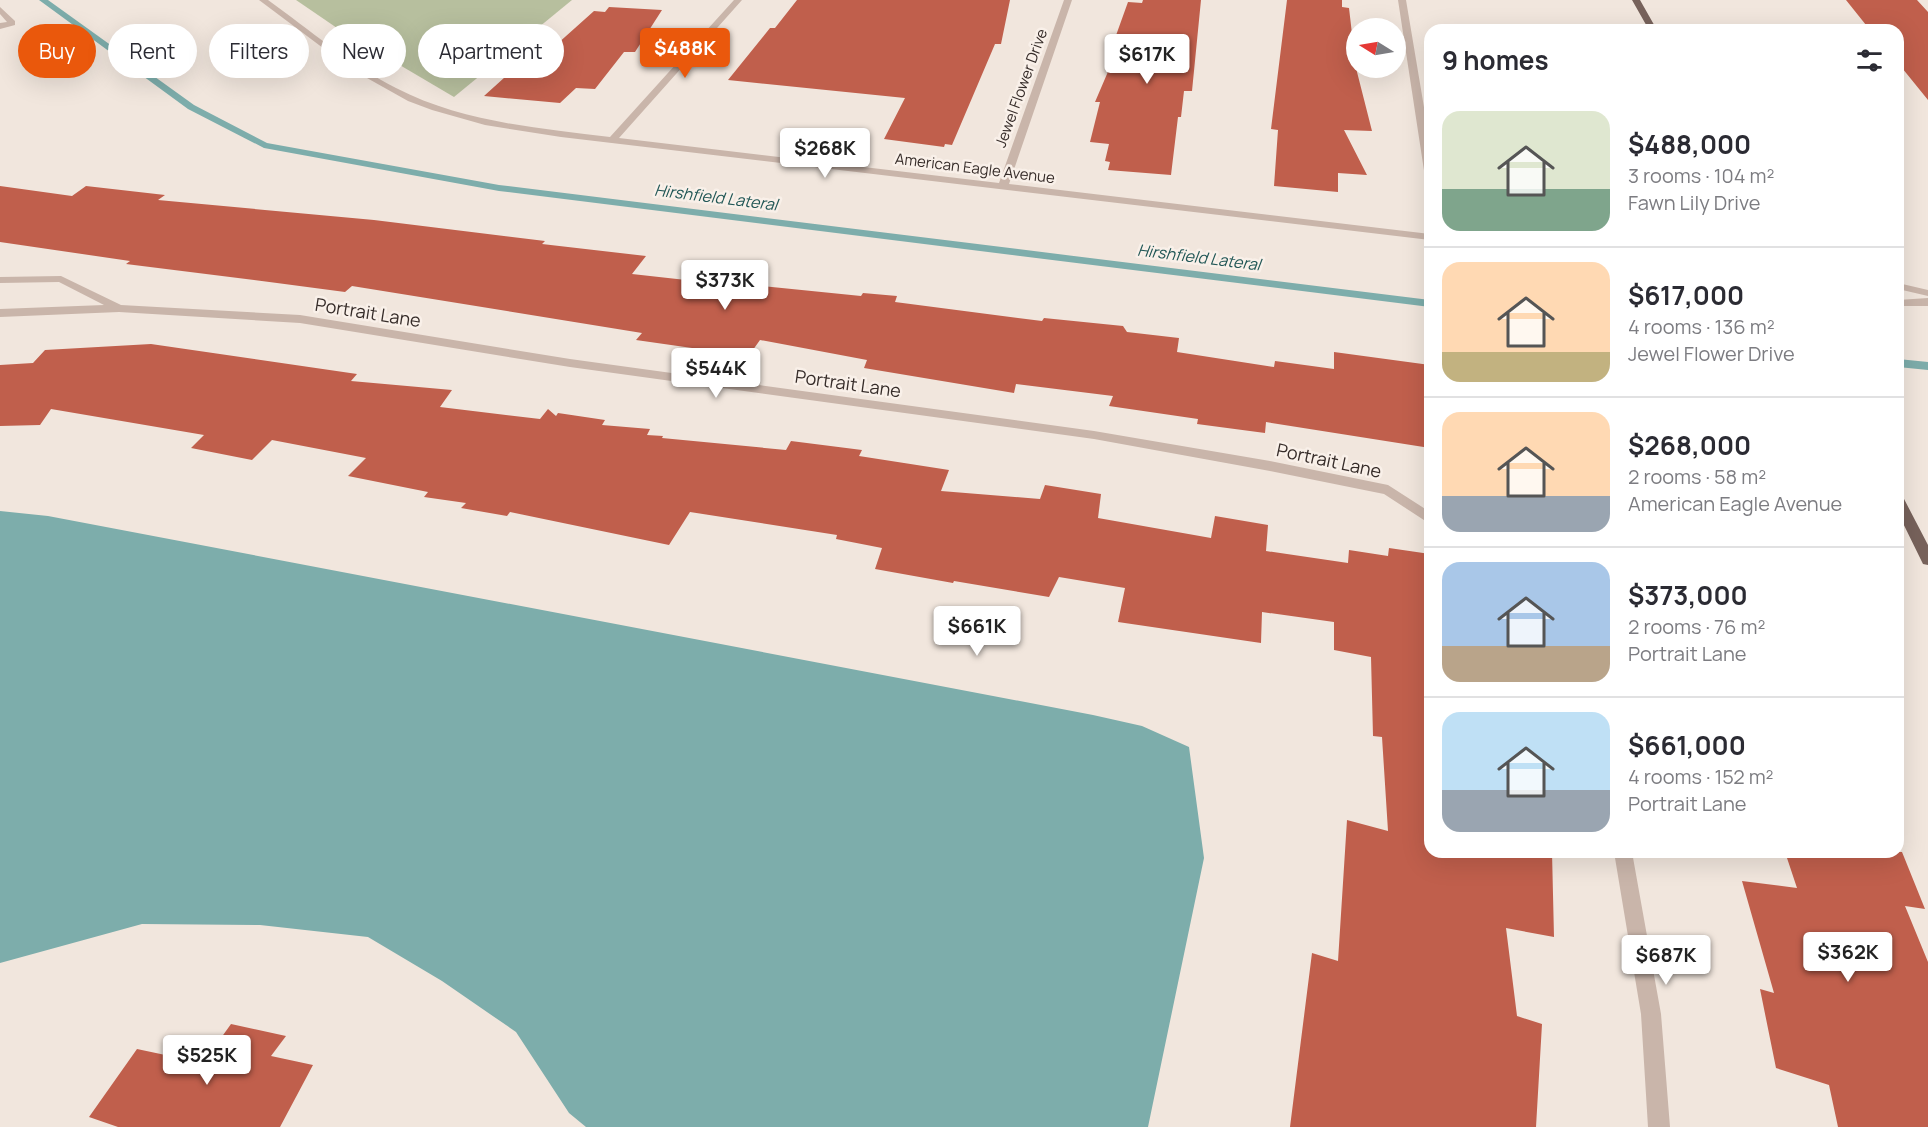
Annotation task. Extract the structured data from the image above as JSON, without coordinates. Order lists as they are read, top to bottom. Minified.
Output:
{"streets":{"street":["Jewel Flower Drive","American Eagle Avenue","Portrait Lane"]},"crossings":[["Jewel Flower Drive","American Eagle Avenue"]],"water":["Hirshfield Lateral"],"north":"left","page":{"chip":["Buy","Rent","Filters","New","Apartment"],"heading":"9 homes","price":["$488K","$617K","$268K","$373K","$544K","$661K","$362K","$687K","$525K"],"list":[{"name":"$488,000","note":"3 rooms · 104 m² · Fawn Lily Drive"},{"name":"$617,000","note":"4 rooms · 136 m² · Jewel Flower Drive"},{"name":"$268,000","note":"2 rooms · 58 m² · American Eagle Avenue"},{"name":"$373,000","note":"2 rooms · 76 m² · Portrait Lane"},{"name":"$661,000","note":"4 rooms · 152 m² · Portrait Lane"}]}}
